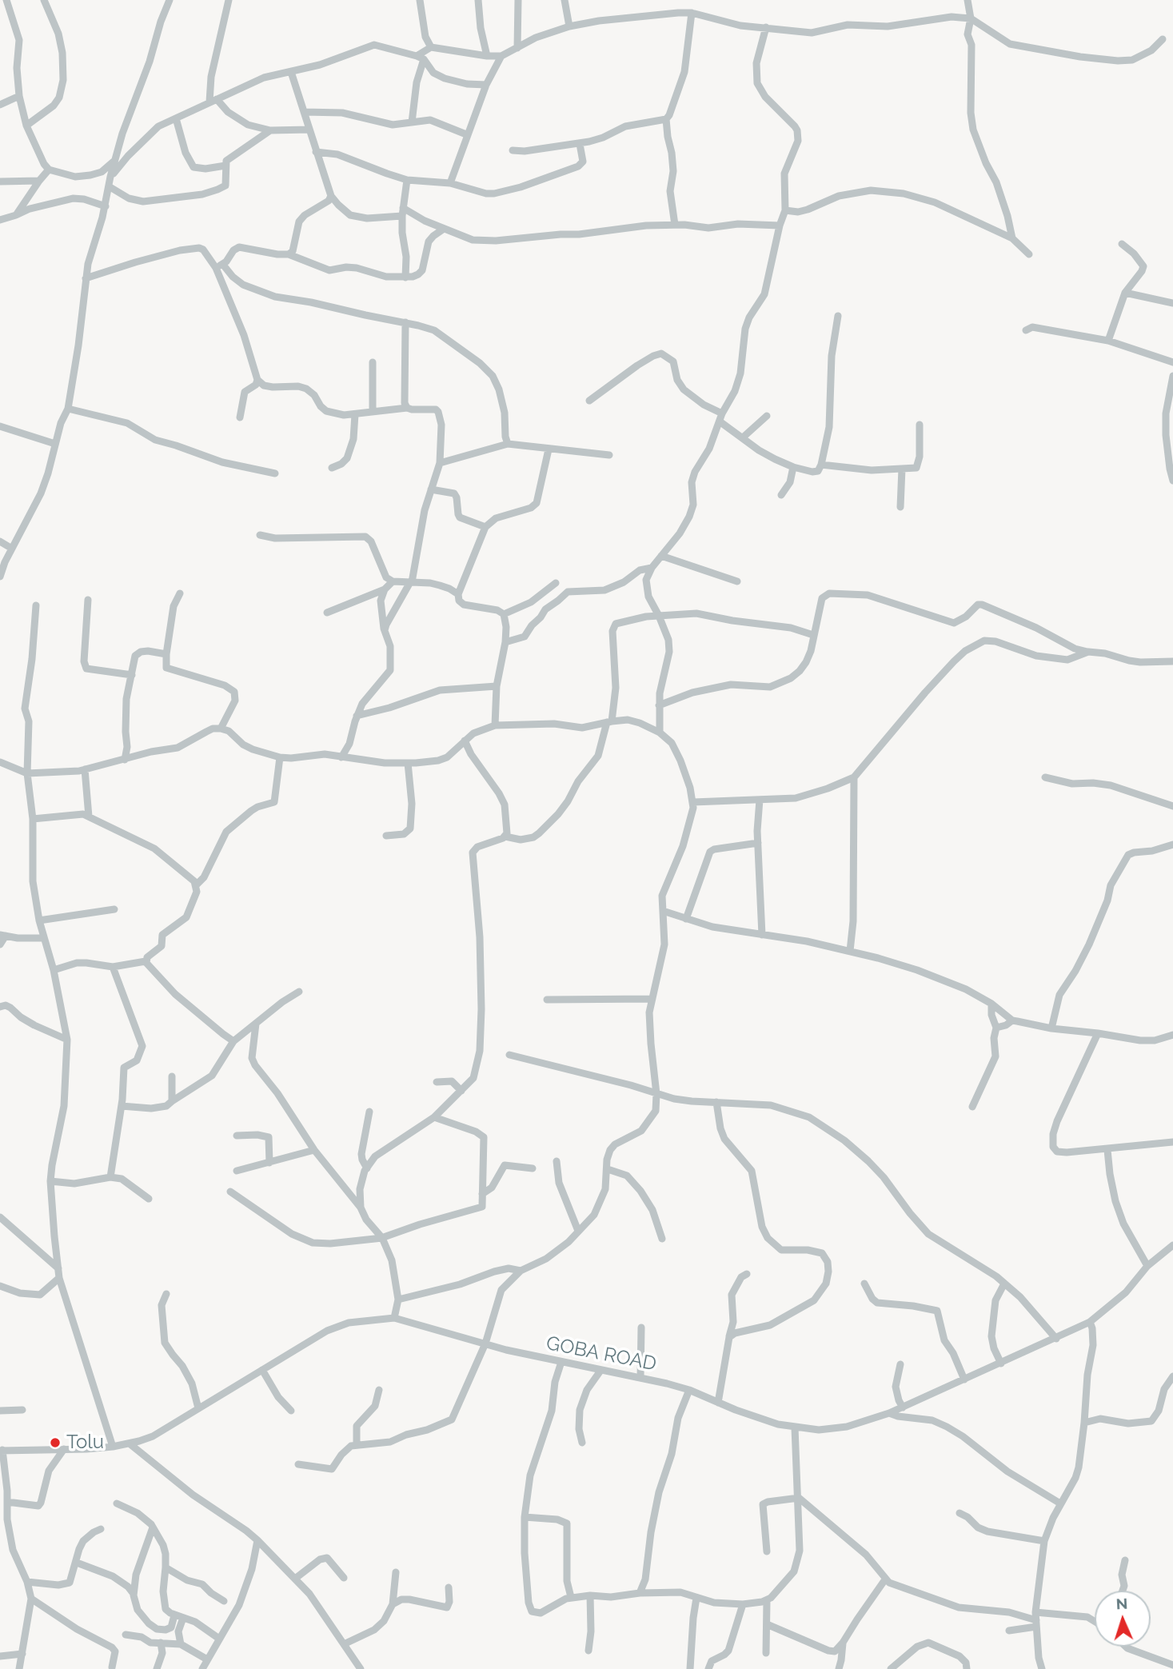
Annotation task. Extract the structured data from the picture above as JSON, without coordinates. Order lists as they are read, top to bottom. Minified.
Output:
{"streets":{"street":["GOBA ROAD"]},"places":["Tolu"],"north":"top"}
